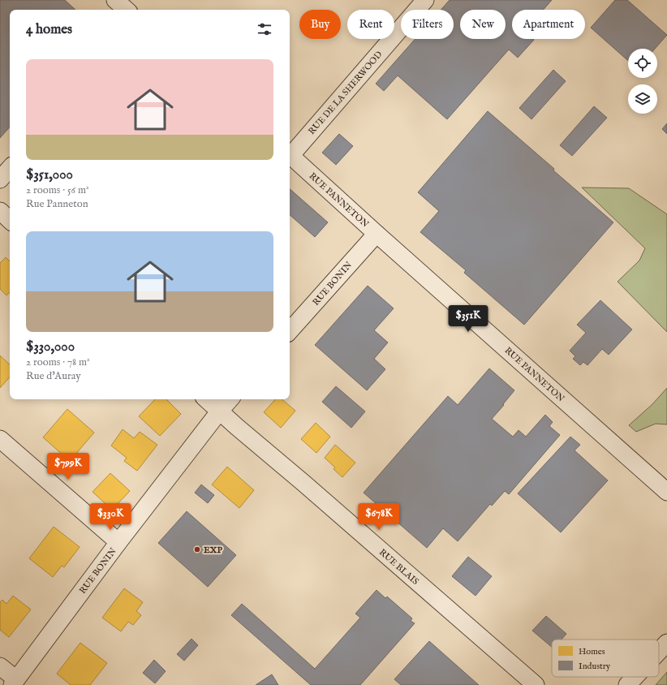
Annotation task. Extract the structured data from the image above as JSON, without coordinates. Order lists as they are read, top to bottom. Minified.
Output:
{"streets":{"street":["RUE DE LA SHERWOOD","RUE PANNETON","RUE BONIN","RUE BLAIS"]},"crossings":[["RUE PANNETON","RUE BONIN"],["RUE BONIN","RUE BLAIS"]],"places":["EXP"],"legend":["Homes","Industry"],"page":{"chip":["Buy","Rent","Filters","New","Apartment"],"heading":"4 homes","list":[{"name":"$351,000","note":"2 rooms · 56 m² · Rue Panneton"},{"name":"$330,000","note":"2 rooms · 78 m² · Rue d'Auray"}],"price":["$351K","$799K","$330K","$678K"]}}
